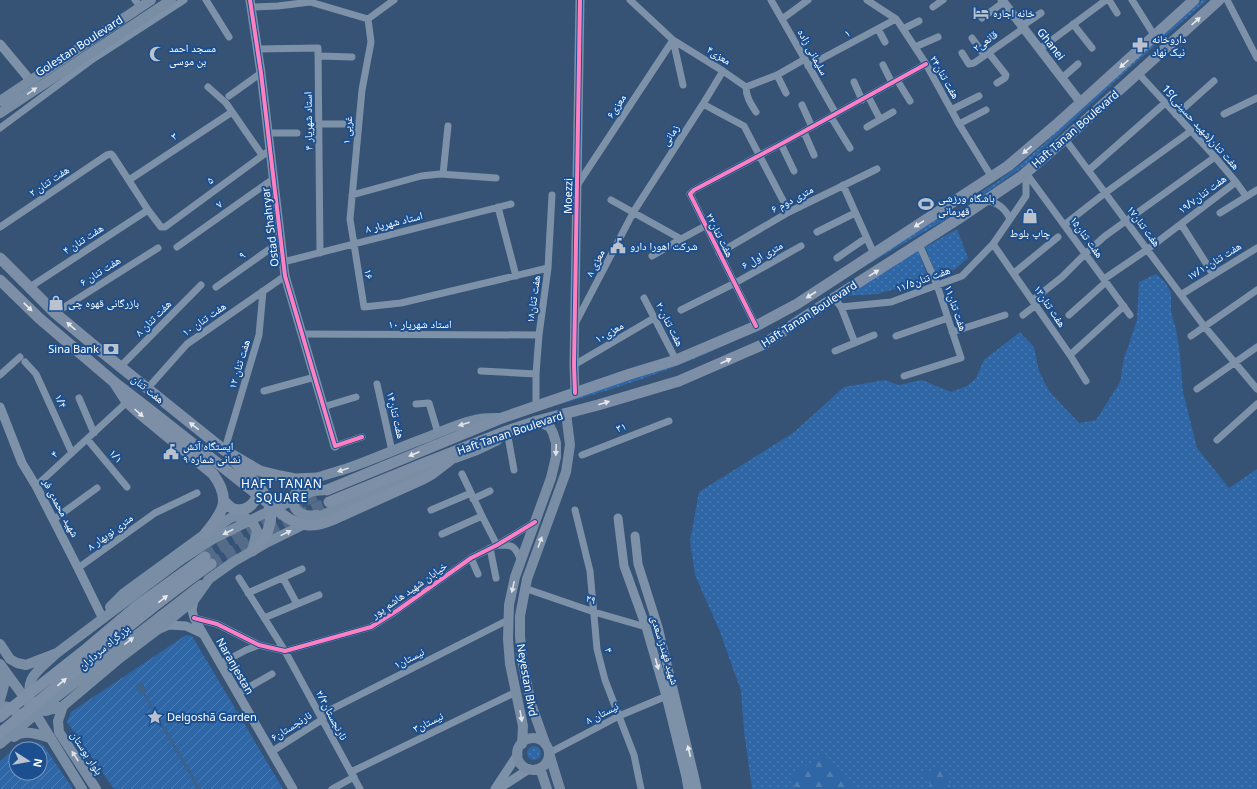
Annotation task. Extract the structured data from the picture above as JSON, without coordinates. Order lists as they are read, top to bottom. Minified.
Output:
{"streets":{"highway":["بزرگراه سرداران"],"main road":["Golestan Boulevard","Haft Tanan Boulevard","هفت تنان","Neyestan Blvd","بلوار بوستان"],"street":["۱","۲قانعی","Ghanei","سلیمانی زاده","۴معزی","هفت تنان۲۴","۶معزی","استاد شهریار ۴","19هفت تنان(شهید حسینی)","۱ غربی","زمانی","۳","۵","هفت تنان ۲","۱۹/۷هفت تنان","Moezzi","۶ متری دوم","۷","استاد شهریار ۸","هفت تنان۱۷","Ostad Shahryar","۲۲هفت تنان","هفت تنان۱۵","هفت تنان ۴","۹","۶ متری اول","۱۷/۱۰هفت تنان","معزی ۸","هفت تنان ۶","۱۶","۱۱/۵هفت تنان","هفت تنان۱۸","۱۳هفت تنان","هفت تنان۱۱","هفت تنان ۸","هفت تنان ۱۰","استاد شهریار ۱۰","هفت تنان۲۰","۱۰معزی","هفت تنان ۱۲","۱/۴","هفت تنان۱۴","۳۱","۴","۱/۱","شهید محمدی فر","۸ متری نوبهار","خیابان شهید هاشم پور","۲۹","شهید فهندژ سعدی","۱نیستان","Naranjestan","نیستان ۸","۲/۳نارنجستان","۳نیستان","۶نارنجستان"]},"crossings":[["۱","سلیمانی زاده"],["۱","هفت تنان۲۴"],["۲قانعی","Ghanei"],["Ghanei","Haft Tanan Boulevard"],["۴معزی","۶معزی"],["۴معزی","زمانی"],["هفت تنان۲۴","Haft Tanan Boulevard"],["۶معزی","Moezzi"],["استاد شهریار ۴","استاد شهریار ۸"],["19هفت تنان(شهید حسینی)","Haft Tanan Boulevard"],["19هفت تنان(شهید حسینی)","۱۹/۷هفت تنان"],["Haft Tanan Boulevard","Moezzi"],["Haft Tanan Boulevard","هفت تنان۱۷"],["Haft Tanan Boulevard","۲۲هفت تنان"],["Haft Tanan Boulevard","هفت تنان۱۵"],["Haft Tanan Boulevard","هفت تنان۱۸"],["Haft Tanan Boulevard","هفت تنان۱۱"],["Haft Tanan Boulevard","هفت تنان۲۰"],["Haft Tanan Boulevard","Neyestan Blvd"],["۱ غربی","استاد شهریار ۸"],["۱ غربی","۱۶"],["زمانی","معزی ۸"],["۳","هفت تنان ۲"],["۵","Ostad Shahryar"],["۵","هفت تنان ۴"],["۱۹/۷هفت تنان","هفت تنان۱۷"],["۱۹/۷هفت تنان","هفت تنان۱۵"],["Moezzi","معزی ۸"],["Moezzi","۱۰معزی"],["۶ متری دوم","۲۲هفت تنان"],["۷","Ostad Shahryar"],["استاد شهریار ۸","Ostad Shahryar"],["استاد شهریار ۸","۱۶"],["هفت تنان۱۷","۱۷/۱۰هفت تنان"],["Ostad Shahryar","۹"],["Ostad Shahryar","هفت تنان ۱۰"],["Ostad Shahryar","استاد شهریار ۱۰"],["۲۲هفت تنان","۶ متری اول"],["هفت تنان ۴","هفت تنان"],["هفت تنان ۶","هفت تنان"],["۱۱/۵هفت تنان","۱۳هفت تنان"],["۱۱/۵هفت تنان","هفت تنان۱۱"],["هفت تنان۱۸","استاد شهریار ۱۰"],["هفت تنان ۸","هفت تنان"],["هفت تنان ۱۰","هفت تنان ۱۲"],["هفت تنان ۱۰","هفت تنان"],["هفت تنان۲۰","۱۰معزی"],["هفت تنان ۱۲","هفت تنان"],["هفت تنان","۴"],["۱/۴","۴"],["۴","۱/۱"],["۴","شهید محمدی فر"],["۴","۲۹"],["۴","نیستان ۸"],["شهید محمدی فر","۸ متری نوبهار"],["خیابان شهید هاشم پور","Naranjestan"],["خیابان شهید هاشم پور","Neyestan Blvd"],["خیابان شهید هاشم پور","۲/۳نارنجستان"],["۲۹","شهید فهندژ سعدی"],["شهید فهندژ سعدی","نیستان ۸"],["۱نیستان","Neyestan Blvd"],["۱نیستان","۲/۳نارنجستان"],["۱نیستان","۶نارنجستان"],["Naranjestan","۶نارنجستان"],["Neyestan Blvd","نیستان ۸"],["Neyestan Blvd","۳نیستان"],["۲/۳نارنجستان","۳نیستان"],["۲/۳نارنجستان","۶نارنجستان"]],"districts":["HAFT TANAN SQUARE"],"places":{"hotel":["خانه اجاره"],"pharmacy":["داروخانه نیک نهاد"],"mosque":["مسجد احمد بن موسی"],"sports":["باشگاه ورزشی قهرمانی"],"shop":["چاپ بلوط","بازرگانی قهوه چی"],"public building":["شرکت اهورا دارو","ایستگاه آتش نشانی شماره ۹"],"bank":["Sina Bank"],"place":["Delgoshā Garden"]},"north":"right"}
